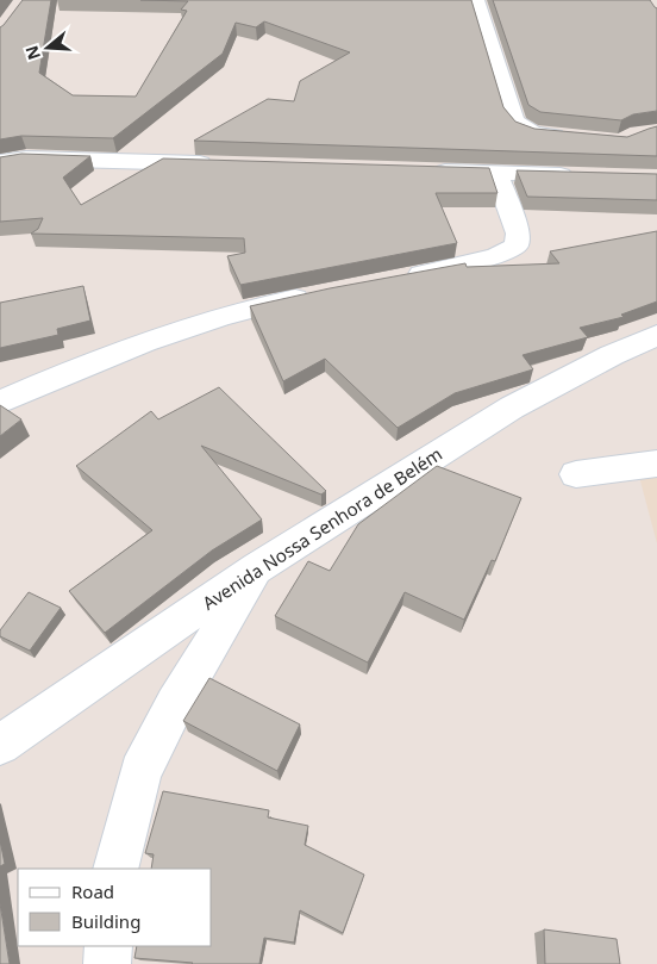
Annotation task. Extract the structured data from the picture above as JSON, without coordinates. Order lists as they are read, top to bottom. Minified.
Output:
{"streets":{"street":["Avenida Nossa Senhora de Belém"]},"legend":["Road","Building"],"north":"left"}
